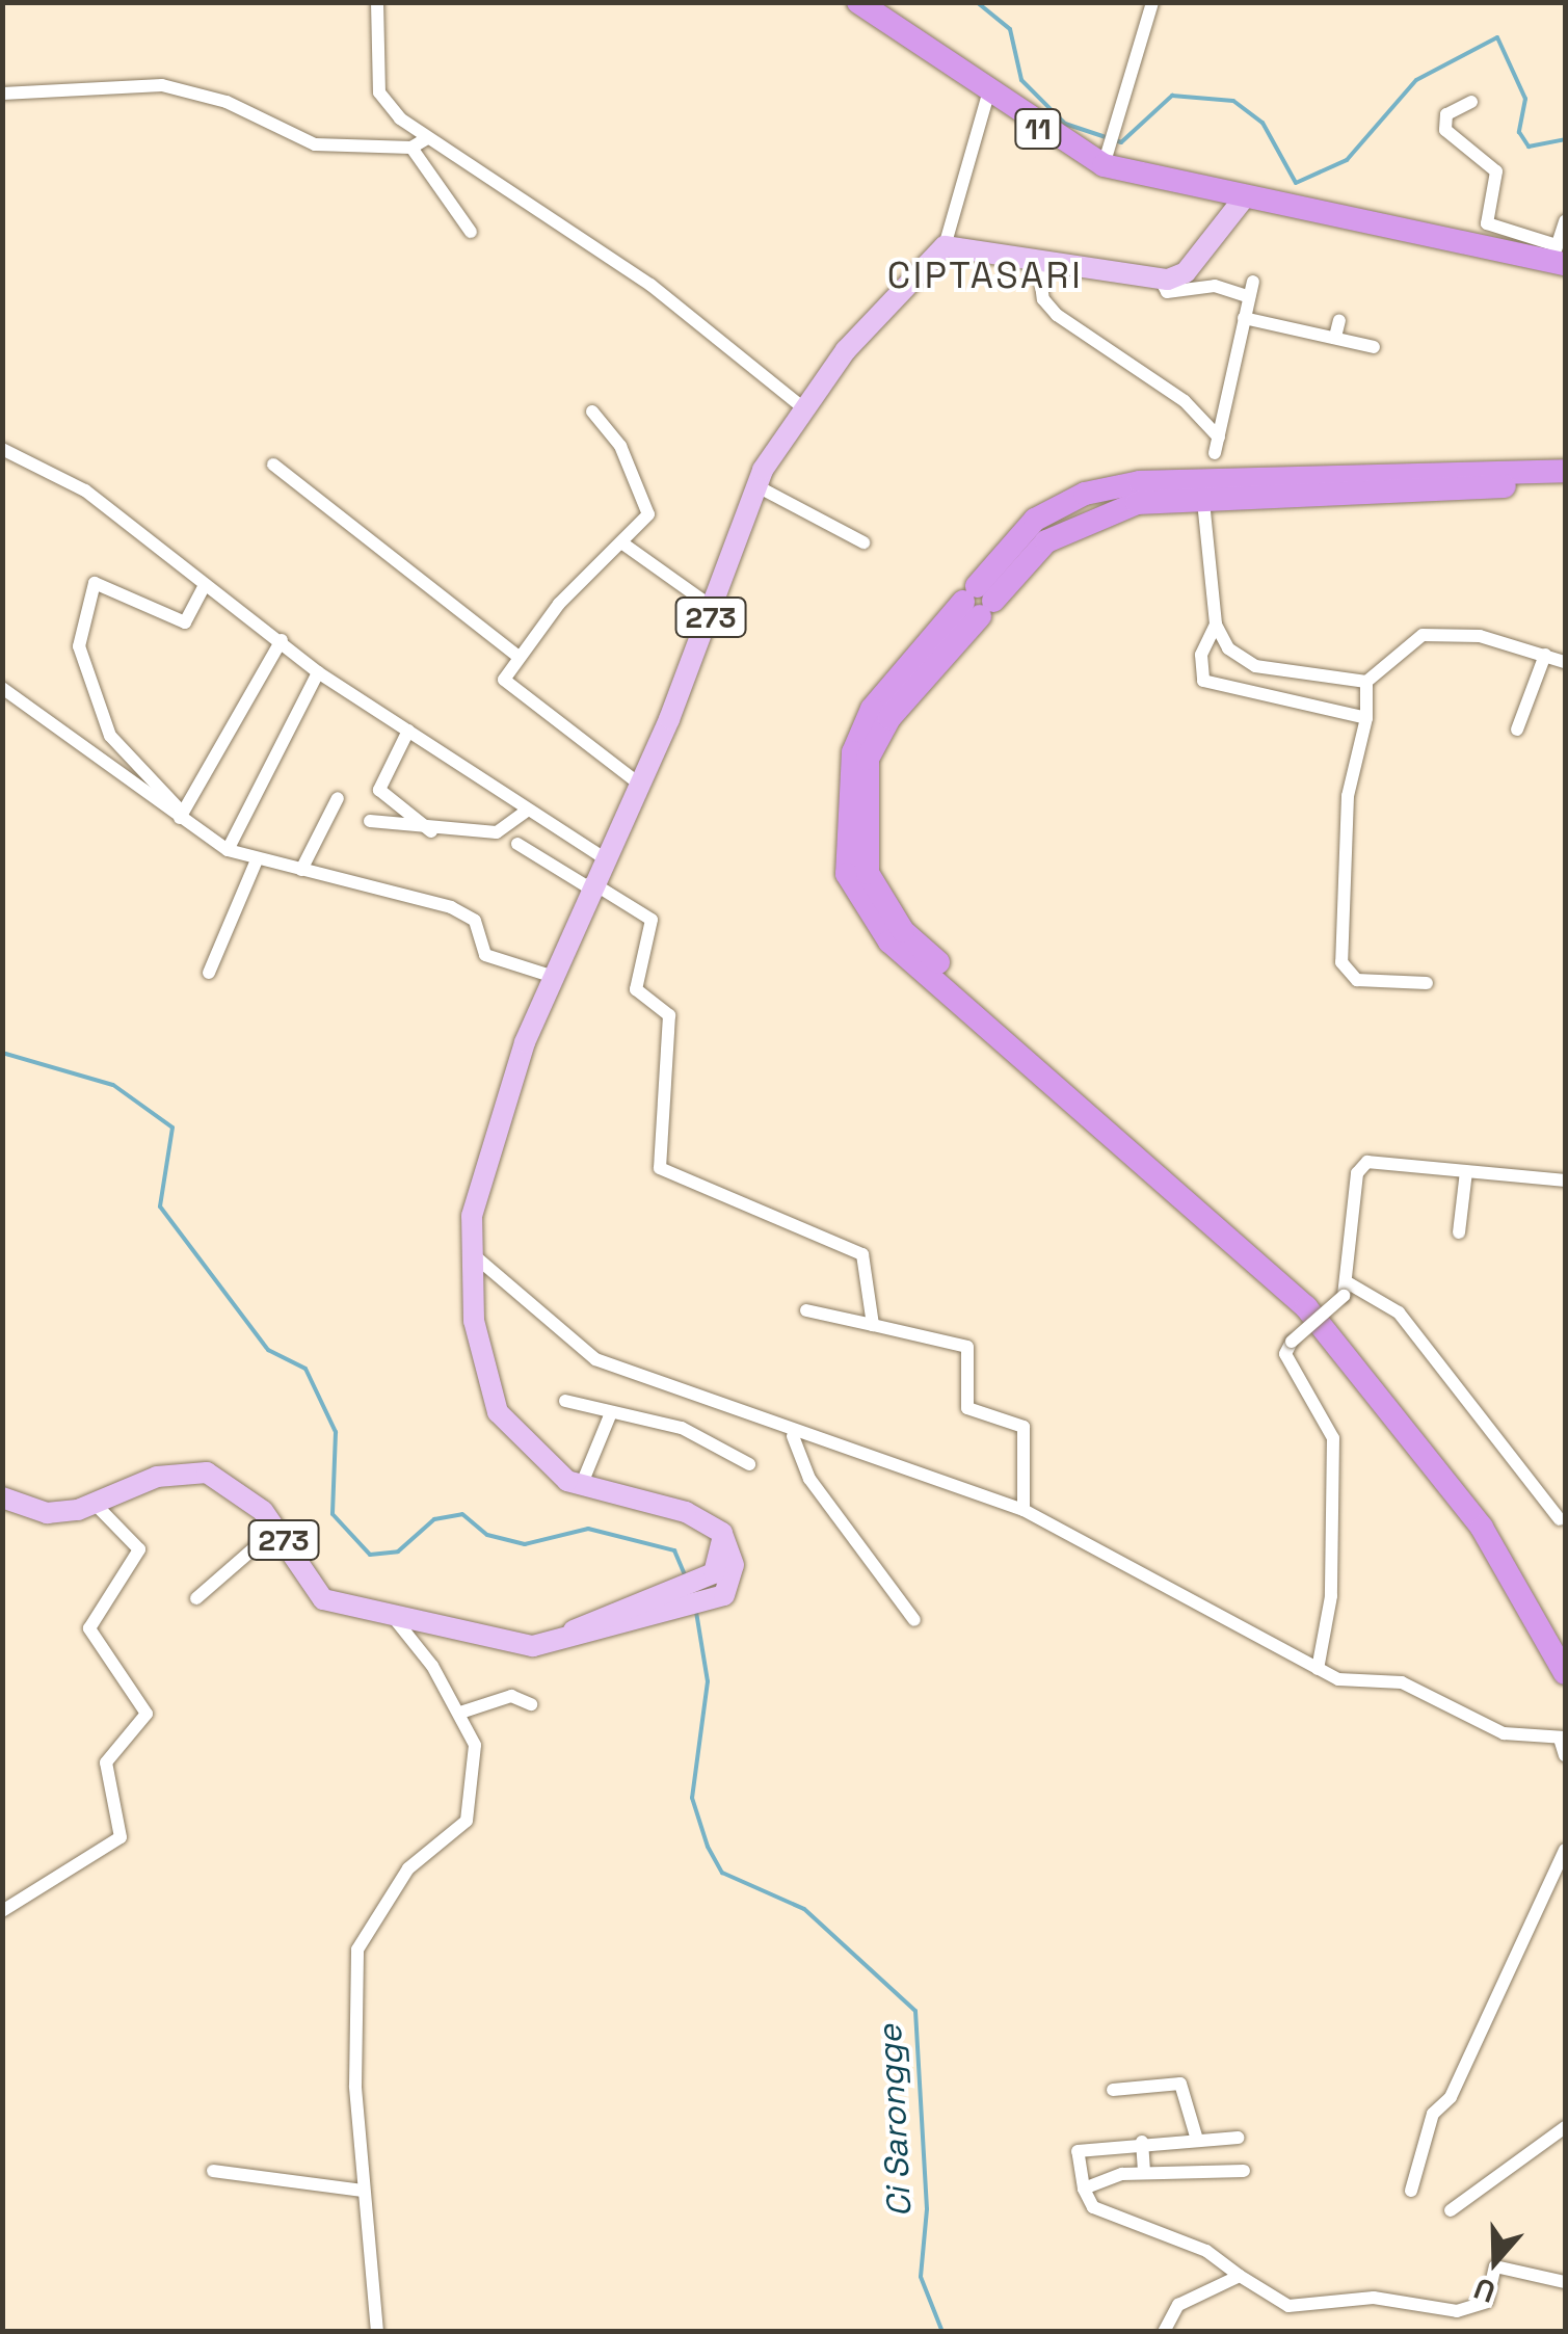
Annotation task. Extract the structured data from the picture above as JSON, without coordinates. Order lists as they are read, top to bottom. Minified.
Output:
{"streets":{"highway":["11"],"main road":["273"]},"districts":["CIPTASARI"],"water":["Ci Sarongge"],"north":"bottom"}
